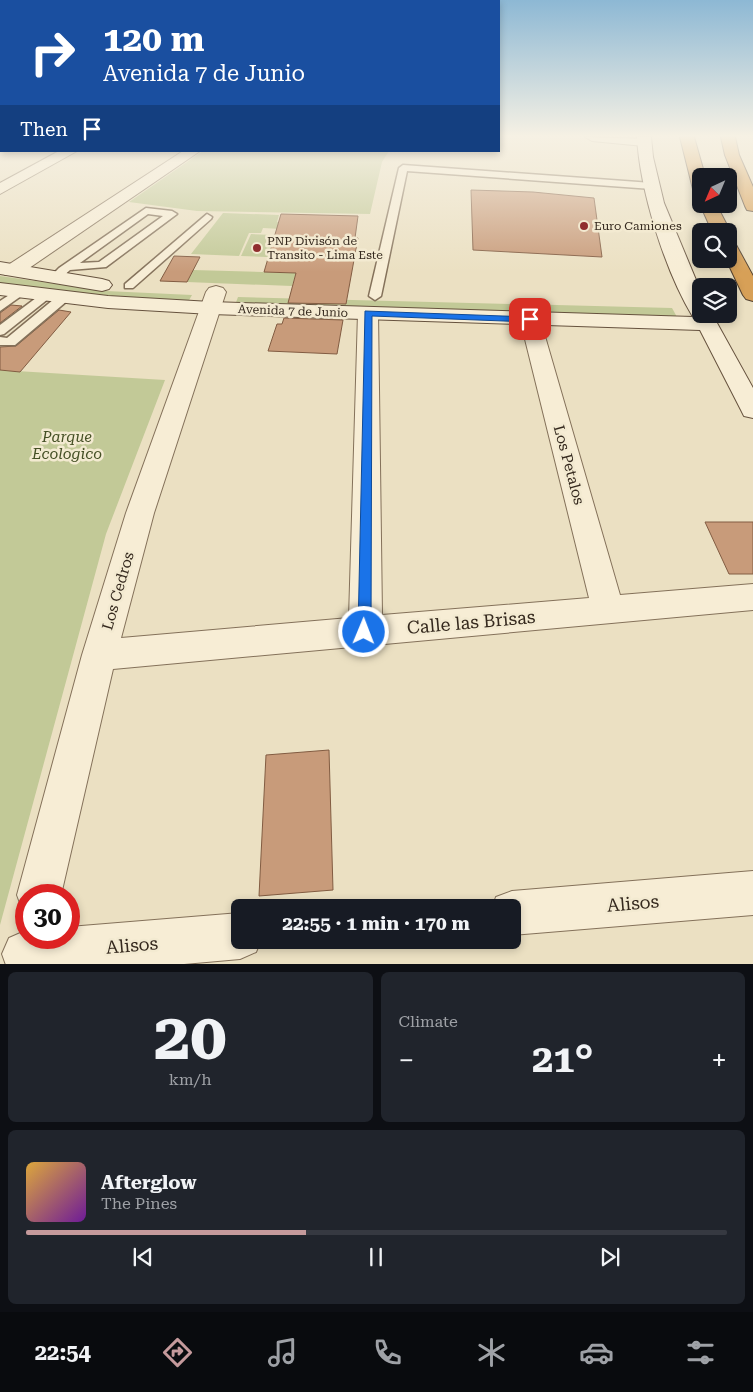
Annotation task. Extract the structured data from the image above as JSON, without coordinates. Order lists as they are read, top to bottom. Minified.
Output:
{"streets":{"street":["Avenida 7 de Junio","Los Petalos","Los Cedros","Calle las Brisas","Alisos"]},"crossings":[["Avenida 7 de Junio","Los Petalos"],["Avenida 7 de Junio","Los Cedros"],["Los Petalos","Calle las Brisas"],["Los Cedros","Calle las Brisas"]],"parks":["Parque Ecologico"],"places":["Euro Camiones","PNP Divisón de Transito - Lima Este"],"north":"bottom left","page":{"turn":["120 m","Avenida 7 de Junio"],"then":"Then","limit":"30","trip":"22:55 · 1 min · 170 m","tile":[["20","km/h"],"Climate"],"heat":["−","21°","+"],"song":["Afterglow","The Pines"],"tabs":"22:54"}}
